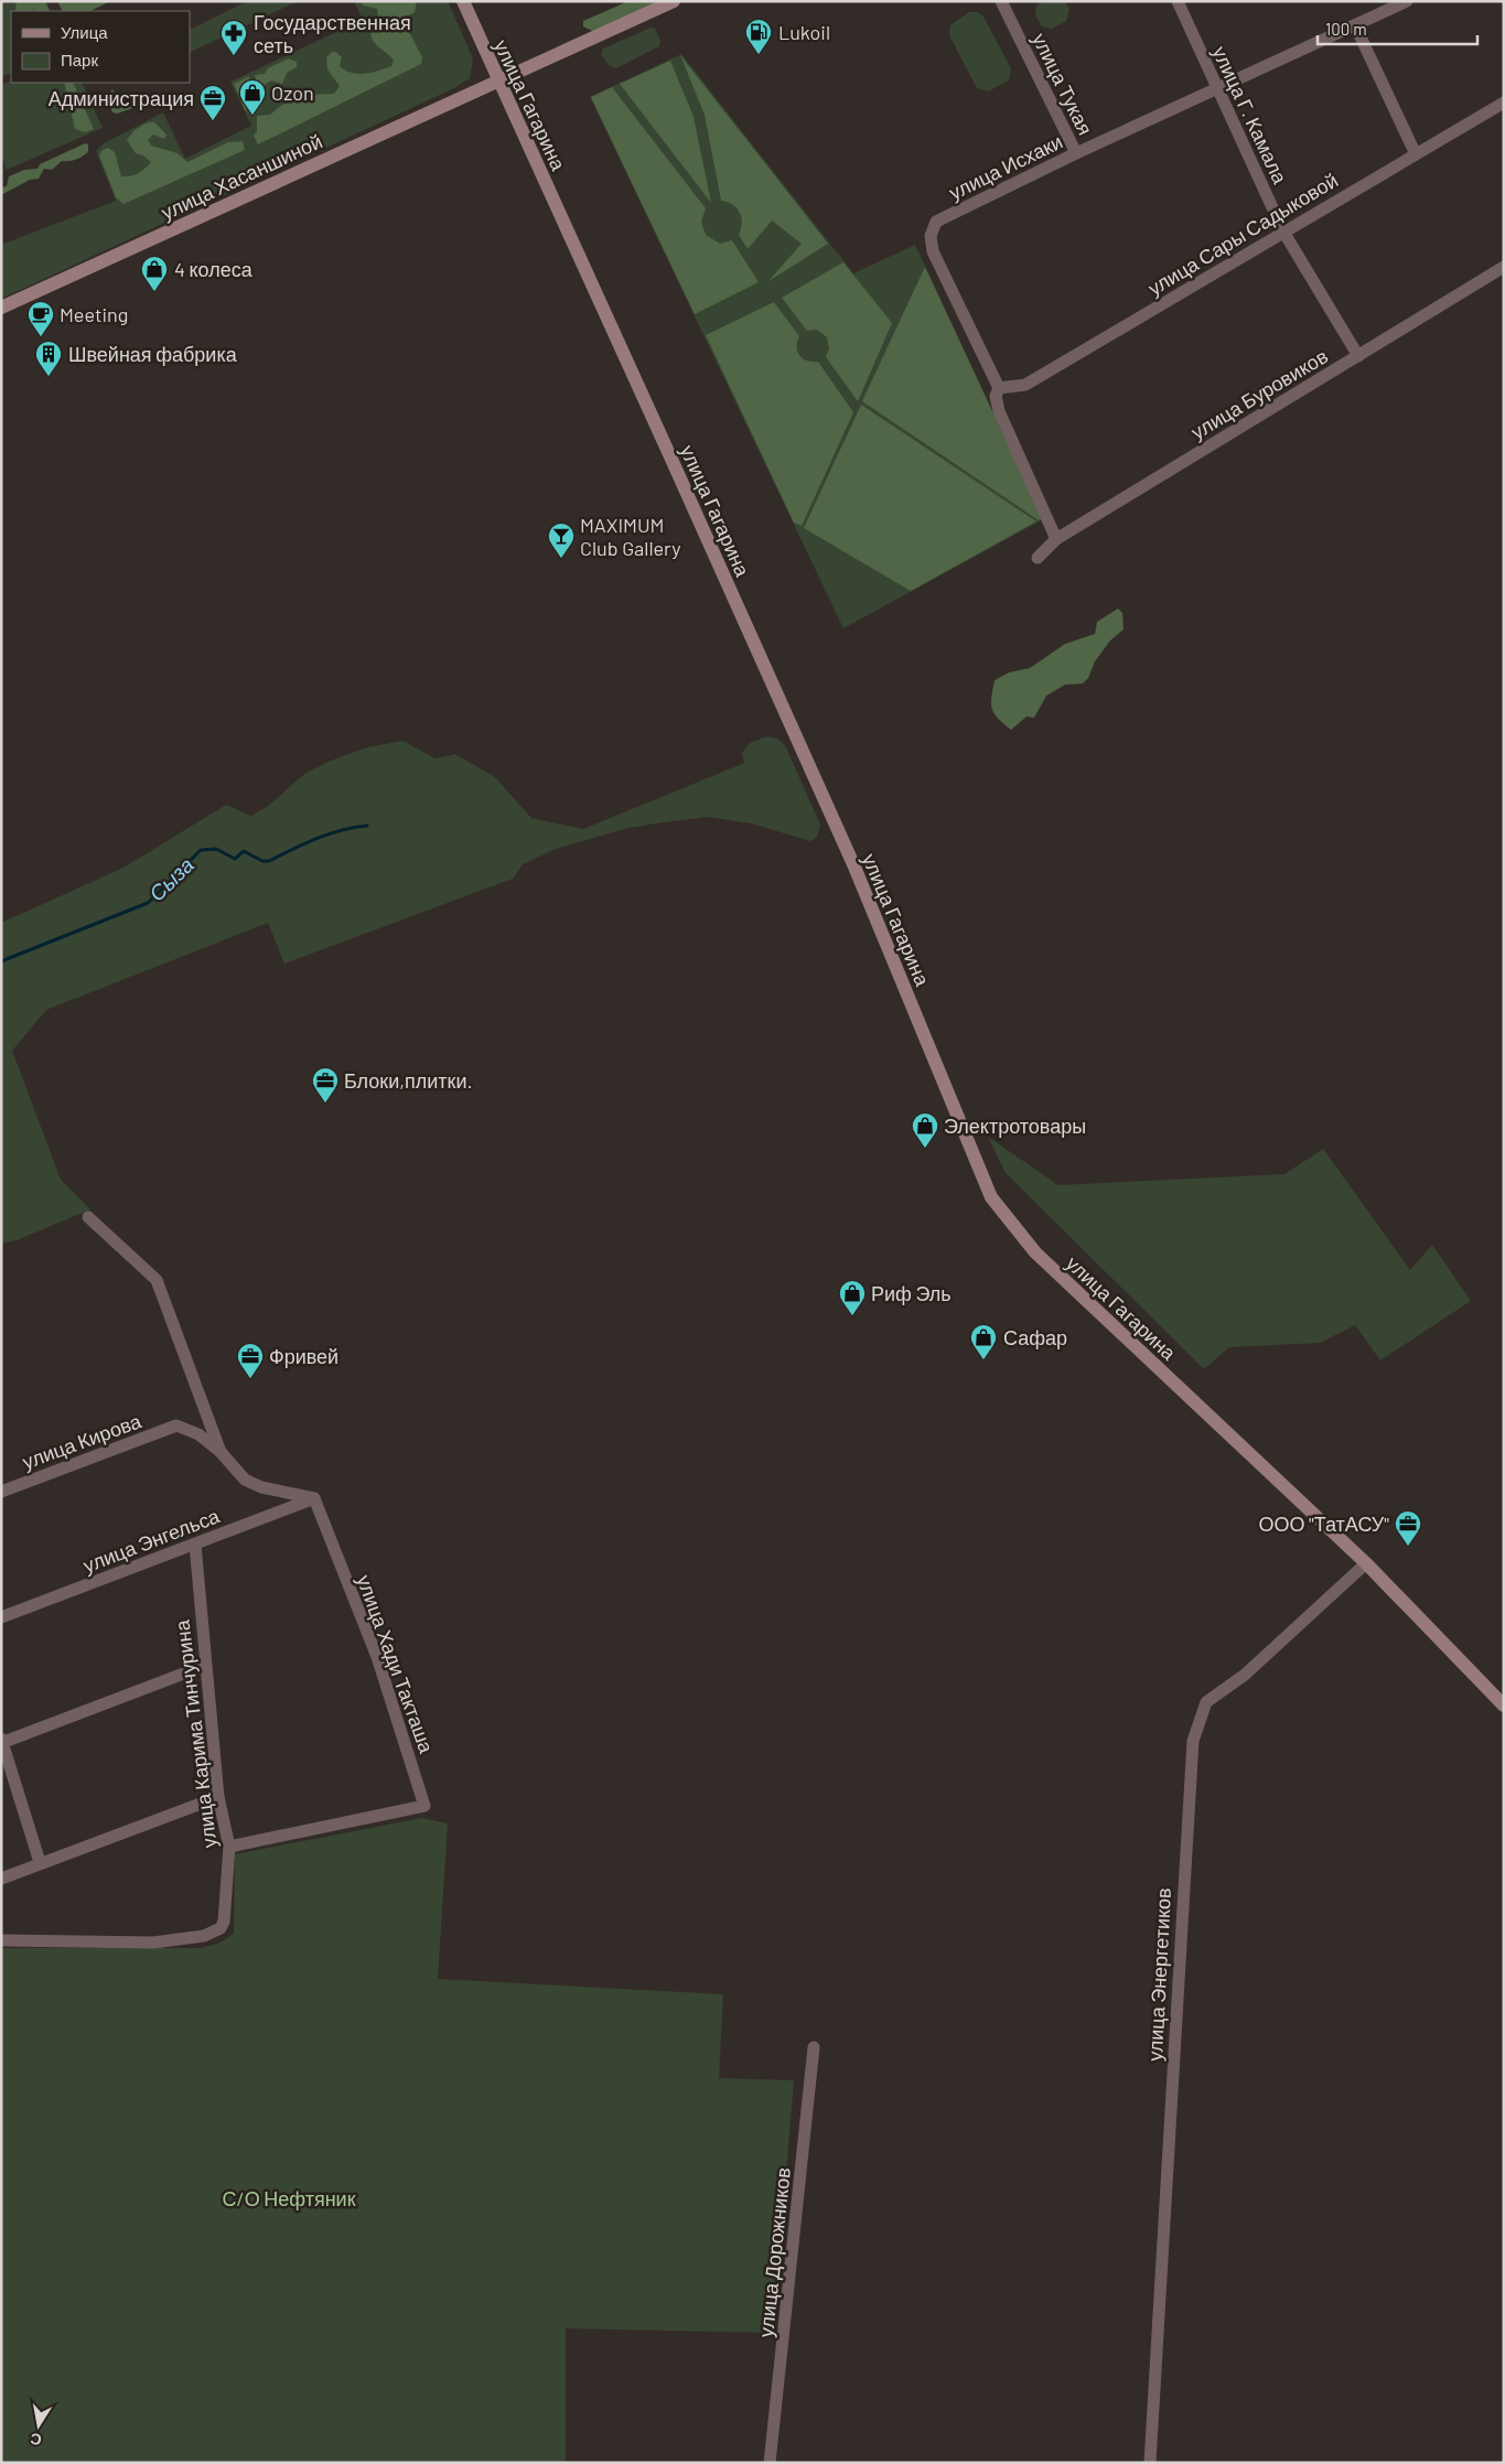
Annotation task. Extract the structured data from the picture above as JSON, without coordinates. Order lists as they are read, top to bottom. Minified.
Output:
{"streets":{"street":["улица Тукая","улица Гагарина","улица Г. Камала","улица Исхаки","улица Хасаншиной","улица Сары Садыковой","улица Буровиков","улица Кирова","улица Энгельса","улица Хади Такташа","улица Карима Тинчурина","улица Энергетиков","улица Дорожников"]},"crossings":[["улица Тукая","улица Исхаки"],["улица Гагарина","улица Хасаншиной"],["улица Гагарина","улица Энергетиков"],["улица Г. Камала","улица Исхаки"],["улица Г. Камала","улица Сары Садыковой"],["улица Г. Камала","улица Буровиков"],["улица Исхаки","улица Сары Садыковой"],["улица Исхаки","улица Буровиков"],["улица Энгельса","улица Хади Такташа"],["улица Энгельса","улица Карима Тинчурина"],["улица Хади Такташа","улица Карима Тинчурина"]],"water":["Сыза"],"parks":["С/О Нефтяник"],"places":{"fuel station":["Lukoil"],"pharmacy":["Государственная сеть"],"shop":["Ozon","4 колеса","Электротовары","Риф Эль","Сафар"],"office":["Администрация","Блоки,плитки.","Фривей","ООО \"ТатАСУ\""],"cafe":["Meeting"],"building":["Швейная фабрика"],"bar":["MAXIMUM Club Gallery"]},"legend":["Улица","Парк"],"scale_bar":"100 m","north":"bottom"}
